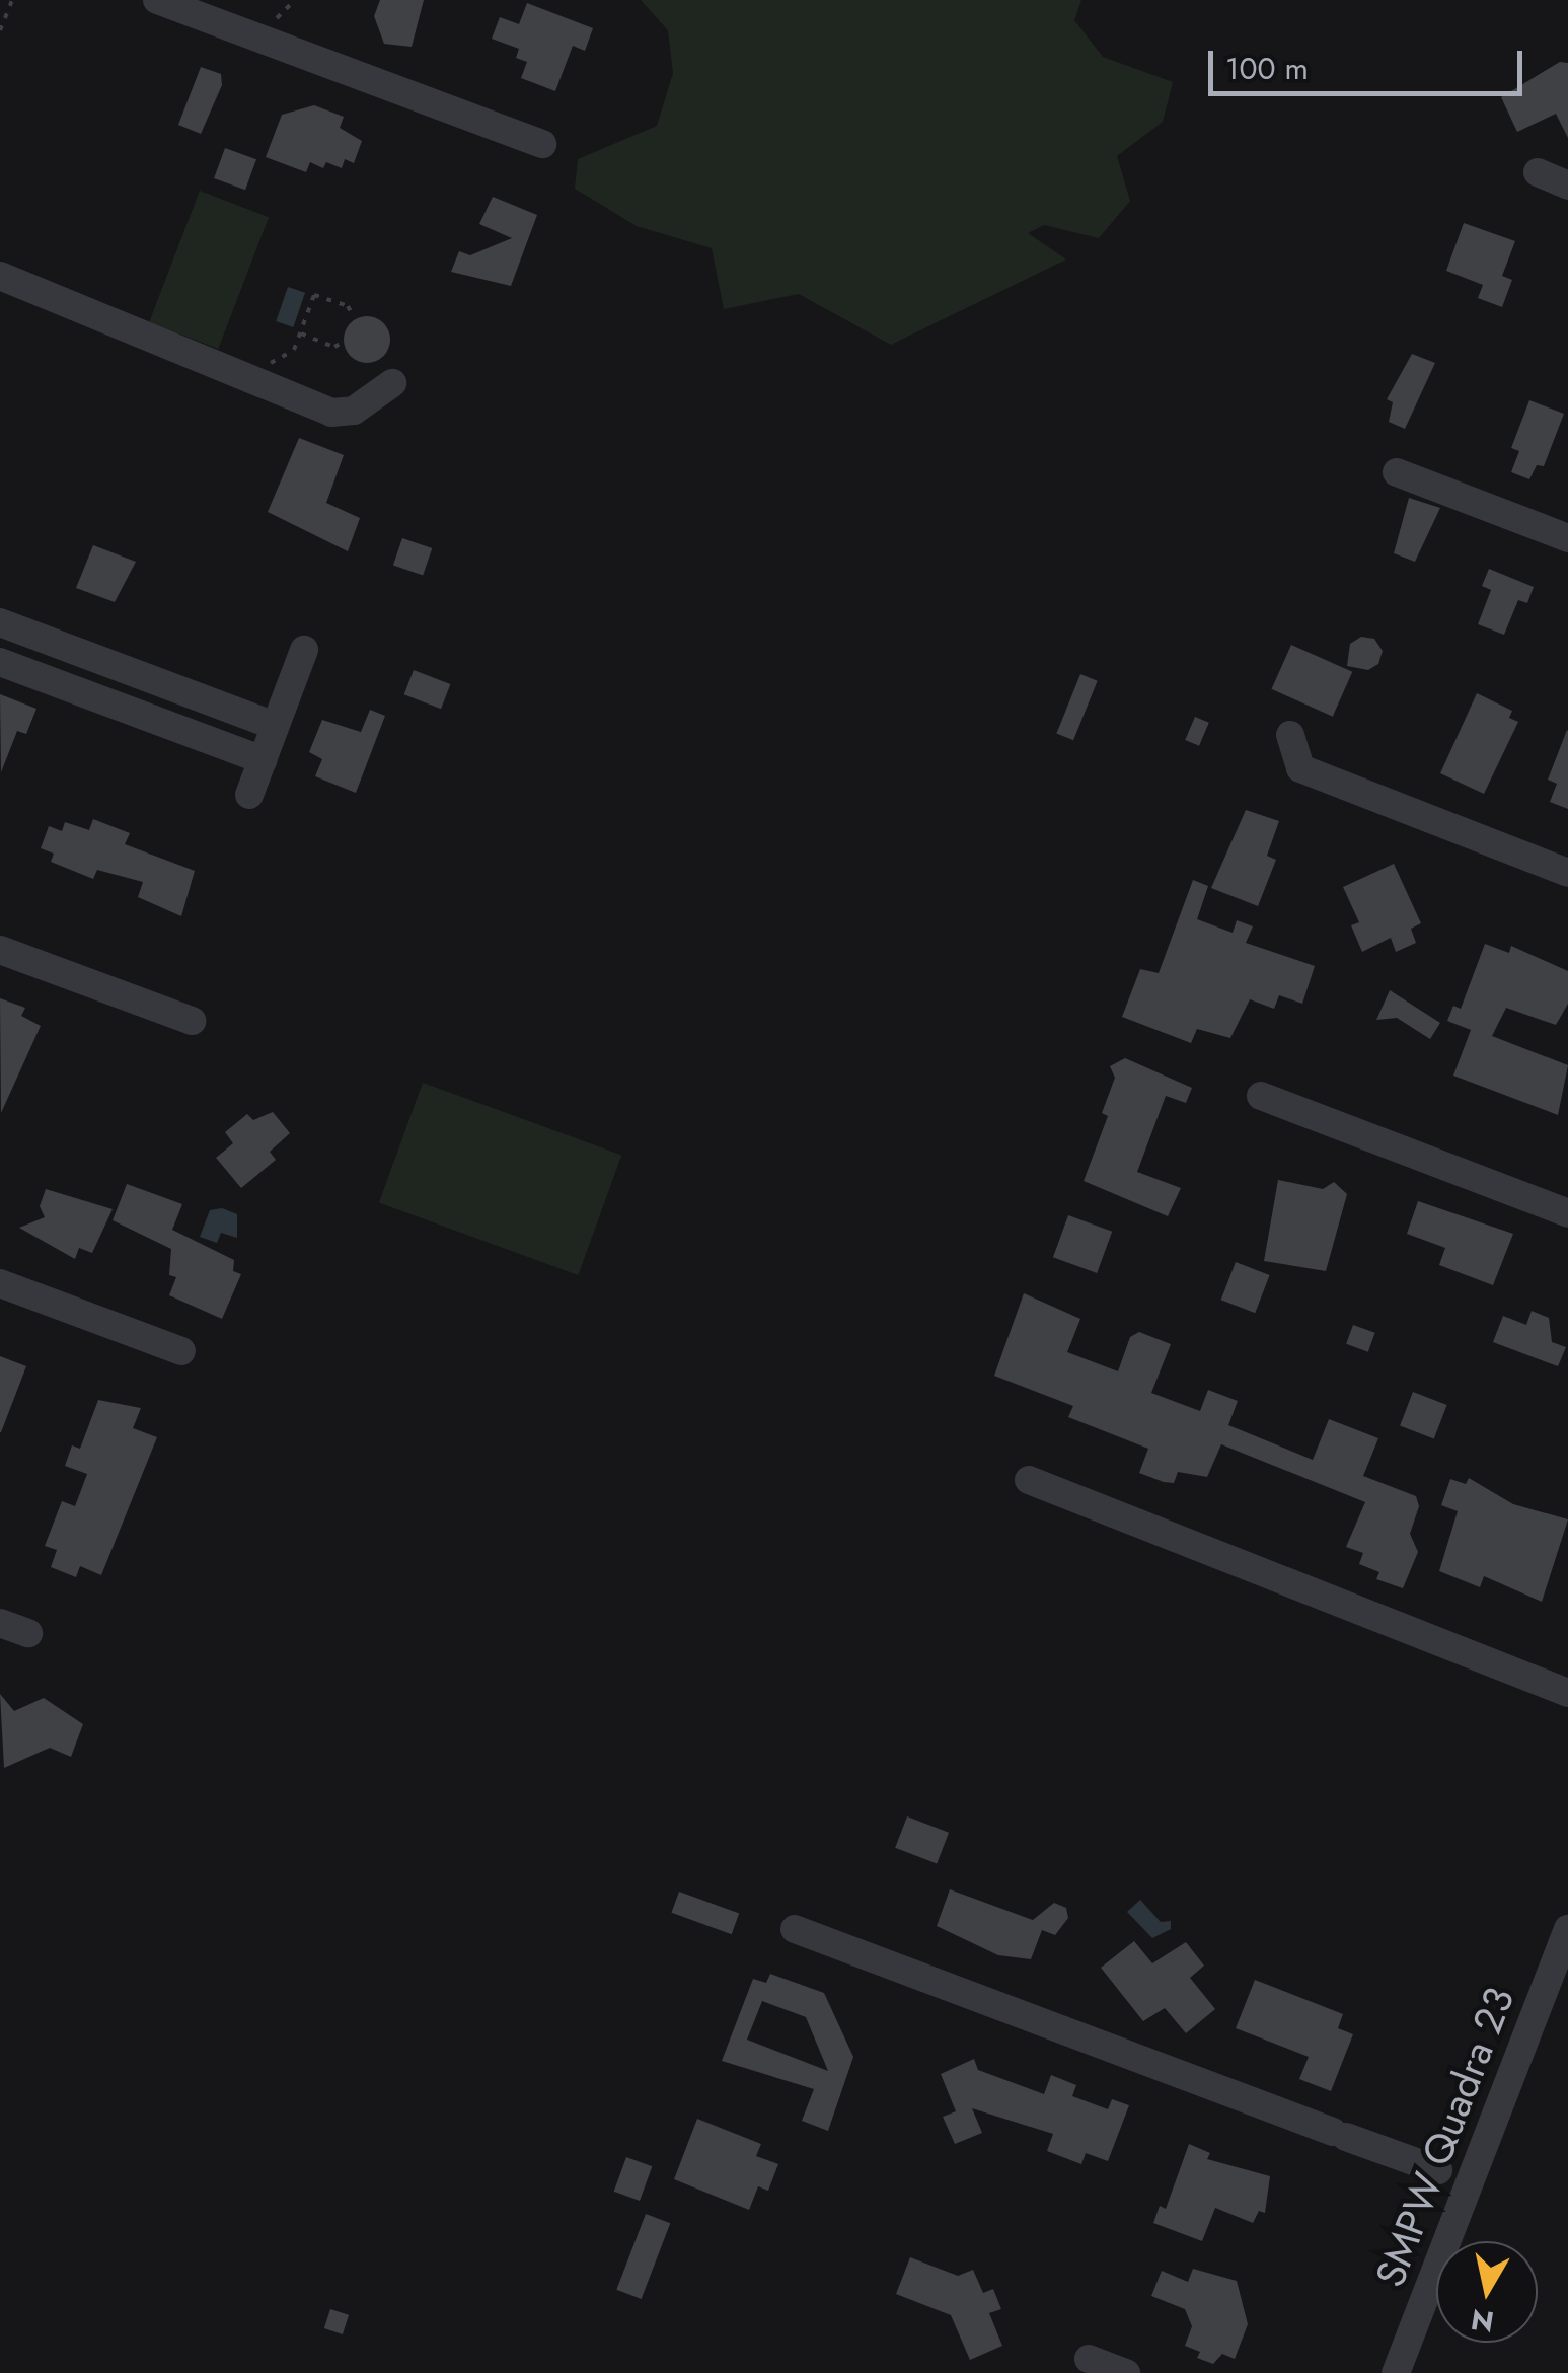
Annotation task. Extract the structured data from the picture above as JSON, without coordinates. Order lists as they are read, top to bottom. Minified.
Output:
{"streets":{"street":["SMPW Quadra 23"]},"scale_bar":"100 m","north":"bottom"}
